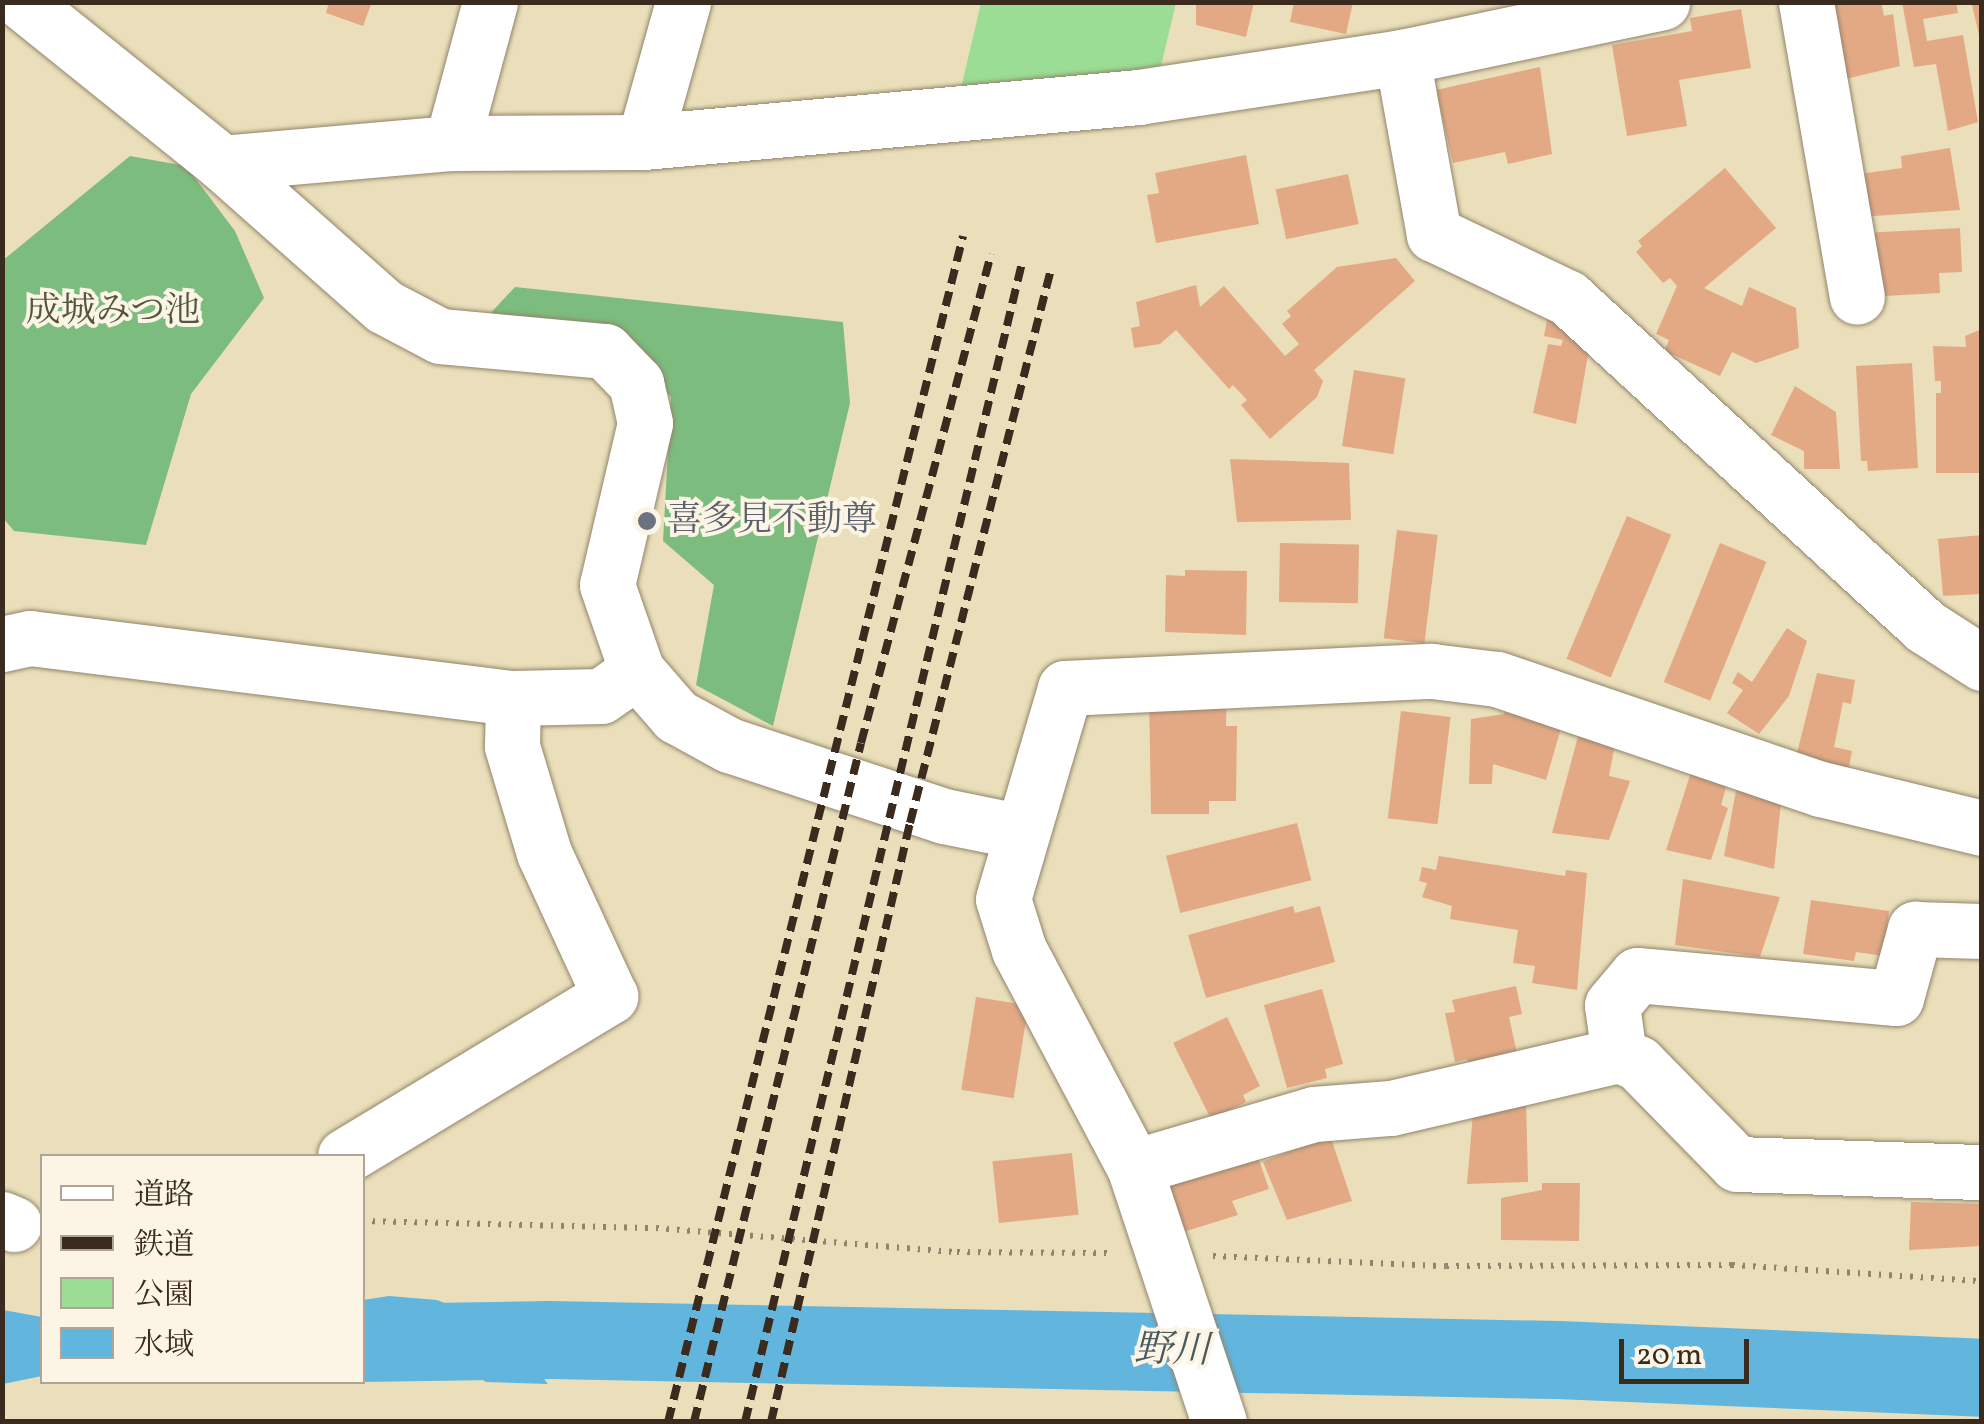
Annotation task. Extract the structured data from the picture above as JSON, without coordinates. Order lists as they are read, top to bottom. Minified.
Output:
{"water":["野川"],"parks":["成城みつ池"],"places":["喜多見不動尊"],"legend":["道路","鉄道","公園","水域"],"scale_bar":"20 m"}
